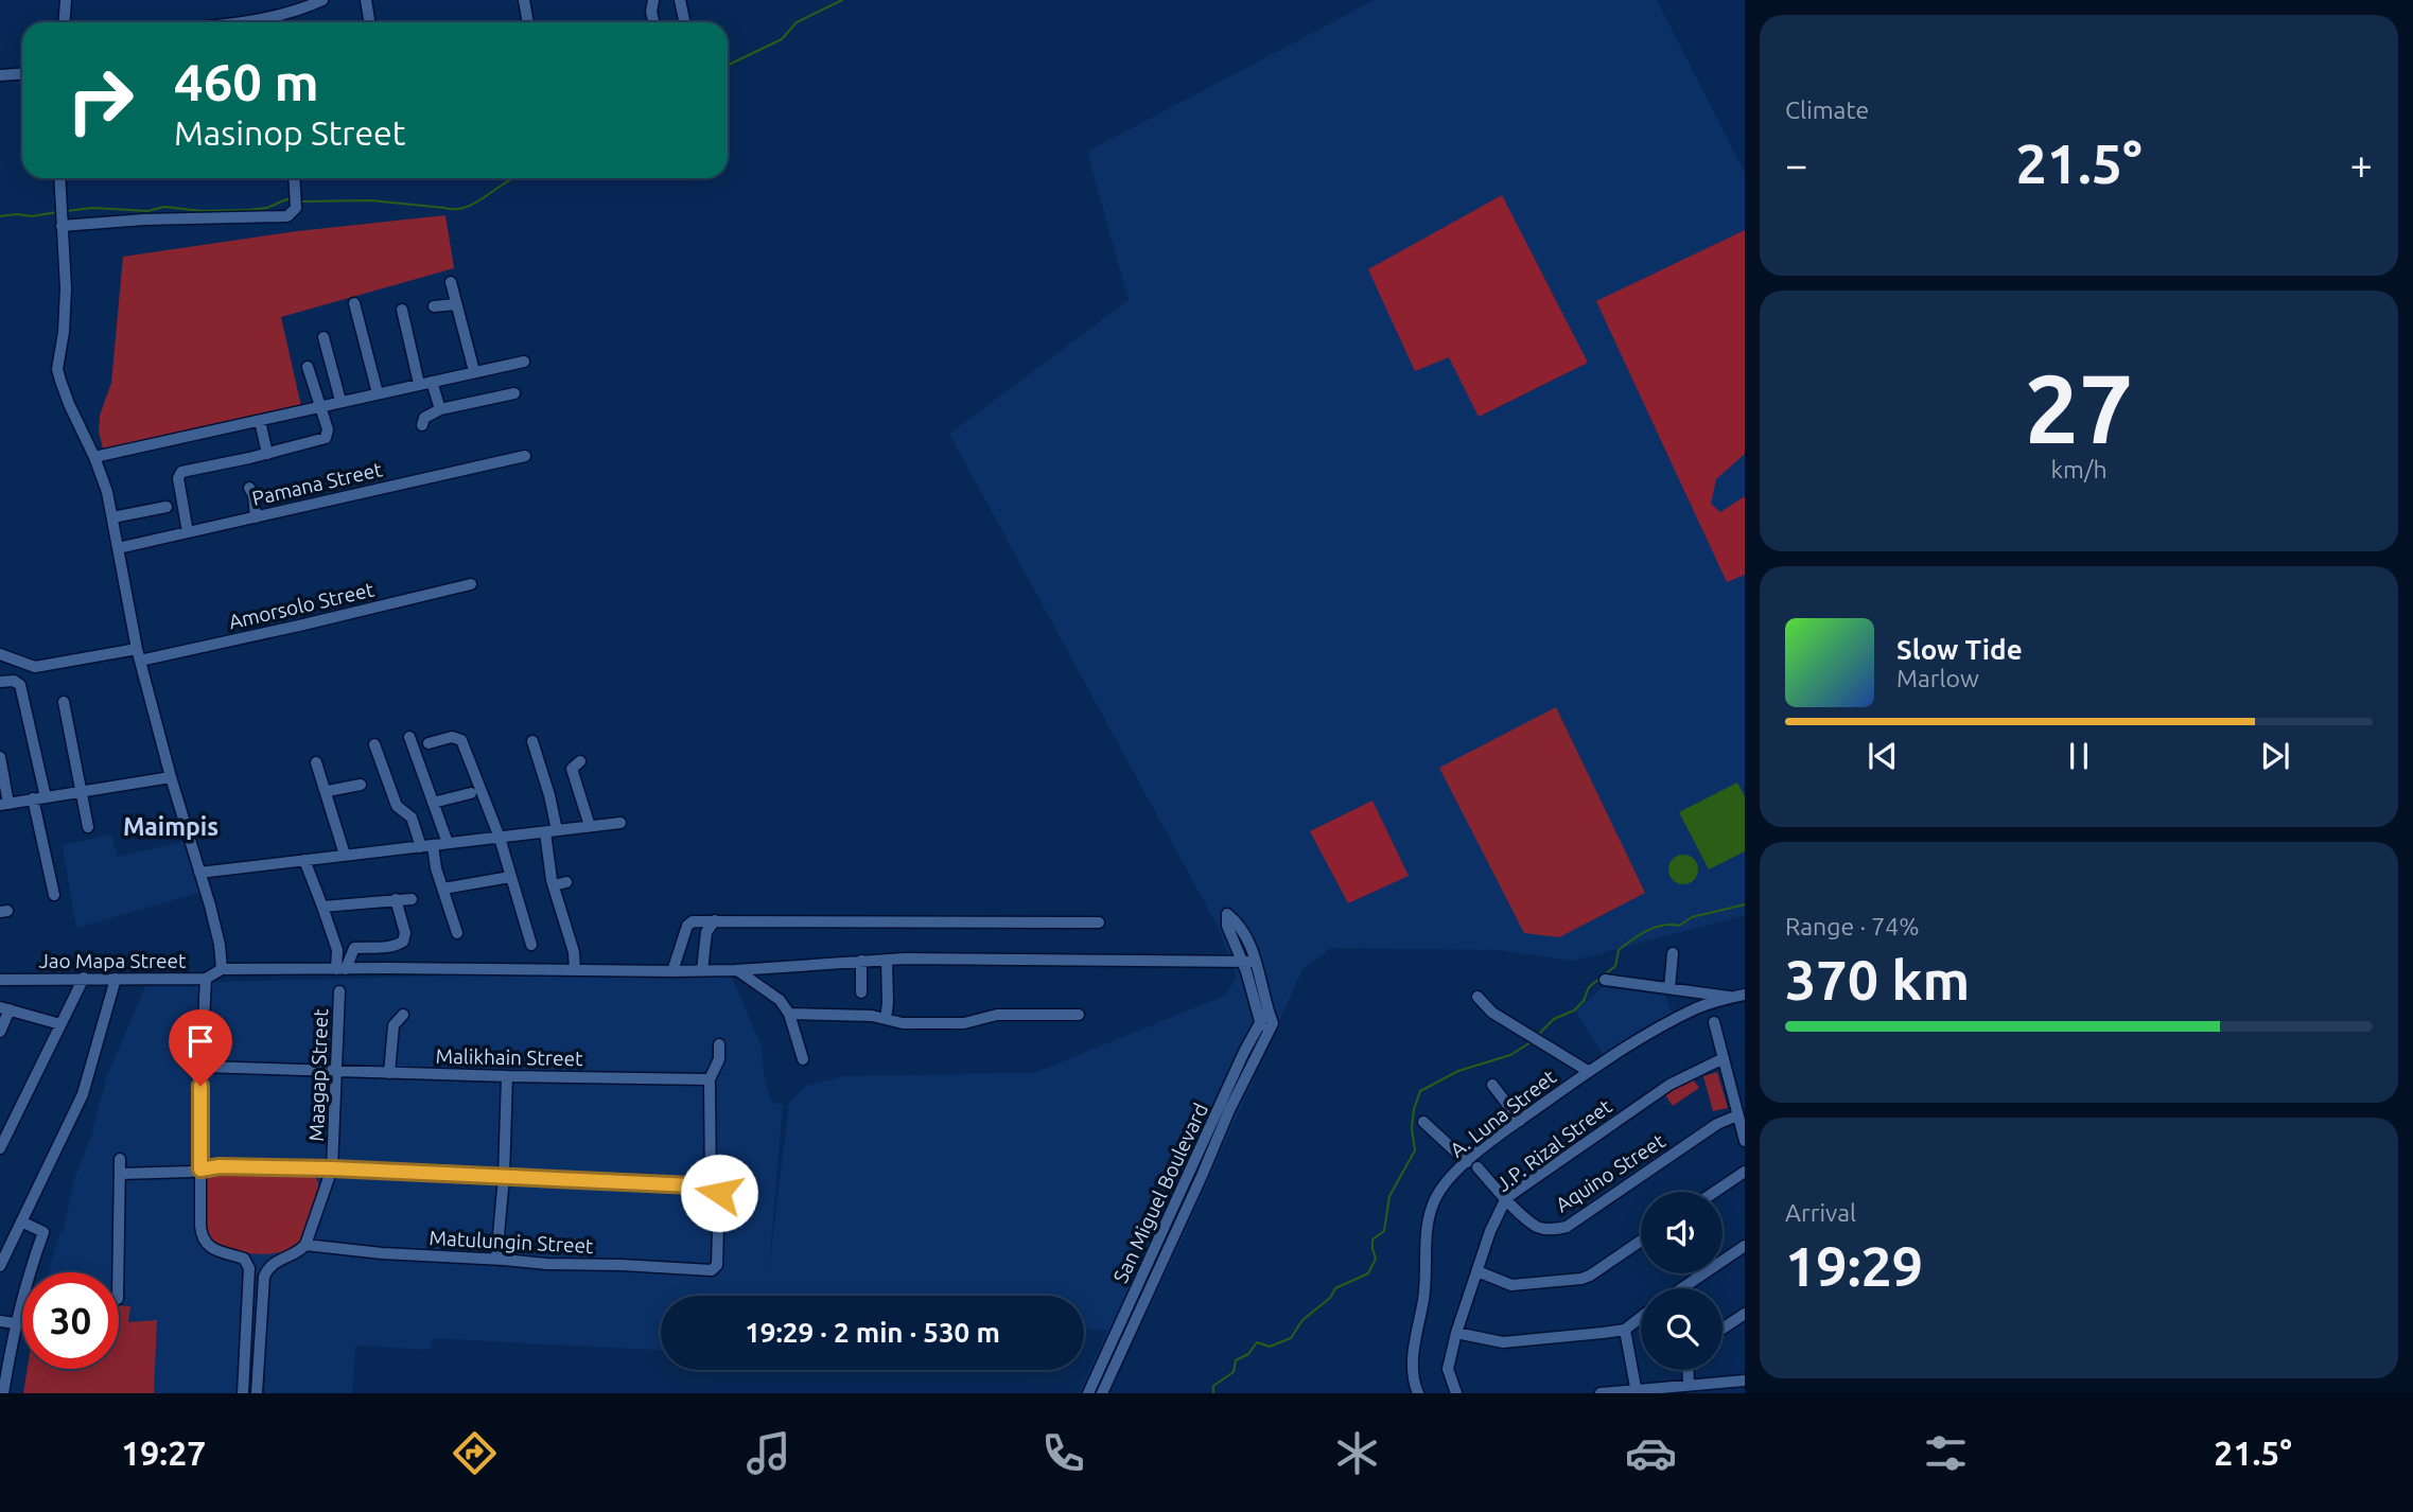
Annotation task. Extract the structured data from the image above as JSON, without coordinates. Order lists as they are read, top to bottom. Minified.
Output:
{"streets":{"street":["Pamana Street","Amorsolo Street","Jao Mapa Street","Malikhain Street","Maagap Street","A. Luna Street","J.P. Rizal Street","Aquino Street","San Miguel Boulevard","Matulungin Street"]},"crossings":[["Malikhain Street","Maagap Street"],["Maagap Street","Matulungin Street"],["A. Luna Street","Aquino Street"],["J.P. Rizal Street","Aquino Street"]],"districts":["Maimpis"],"page":{"tile":["Climate",["27","km/h"],["Range · 74%","370 km"],["Arrival","19:29"]],"turn":["460 m","Masinop Street"],"heat":["−","21.5°","+"],"song":["Slow Tide","Marlow"],"limit":"30","trip":"19:29 · 2 min · 530 m","tabs":["19:27","21.5°"]}}
